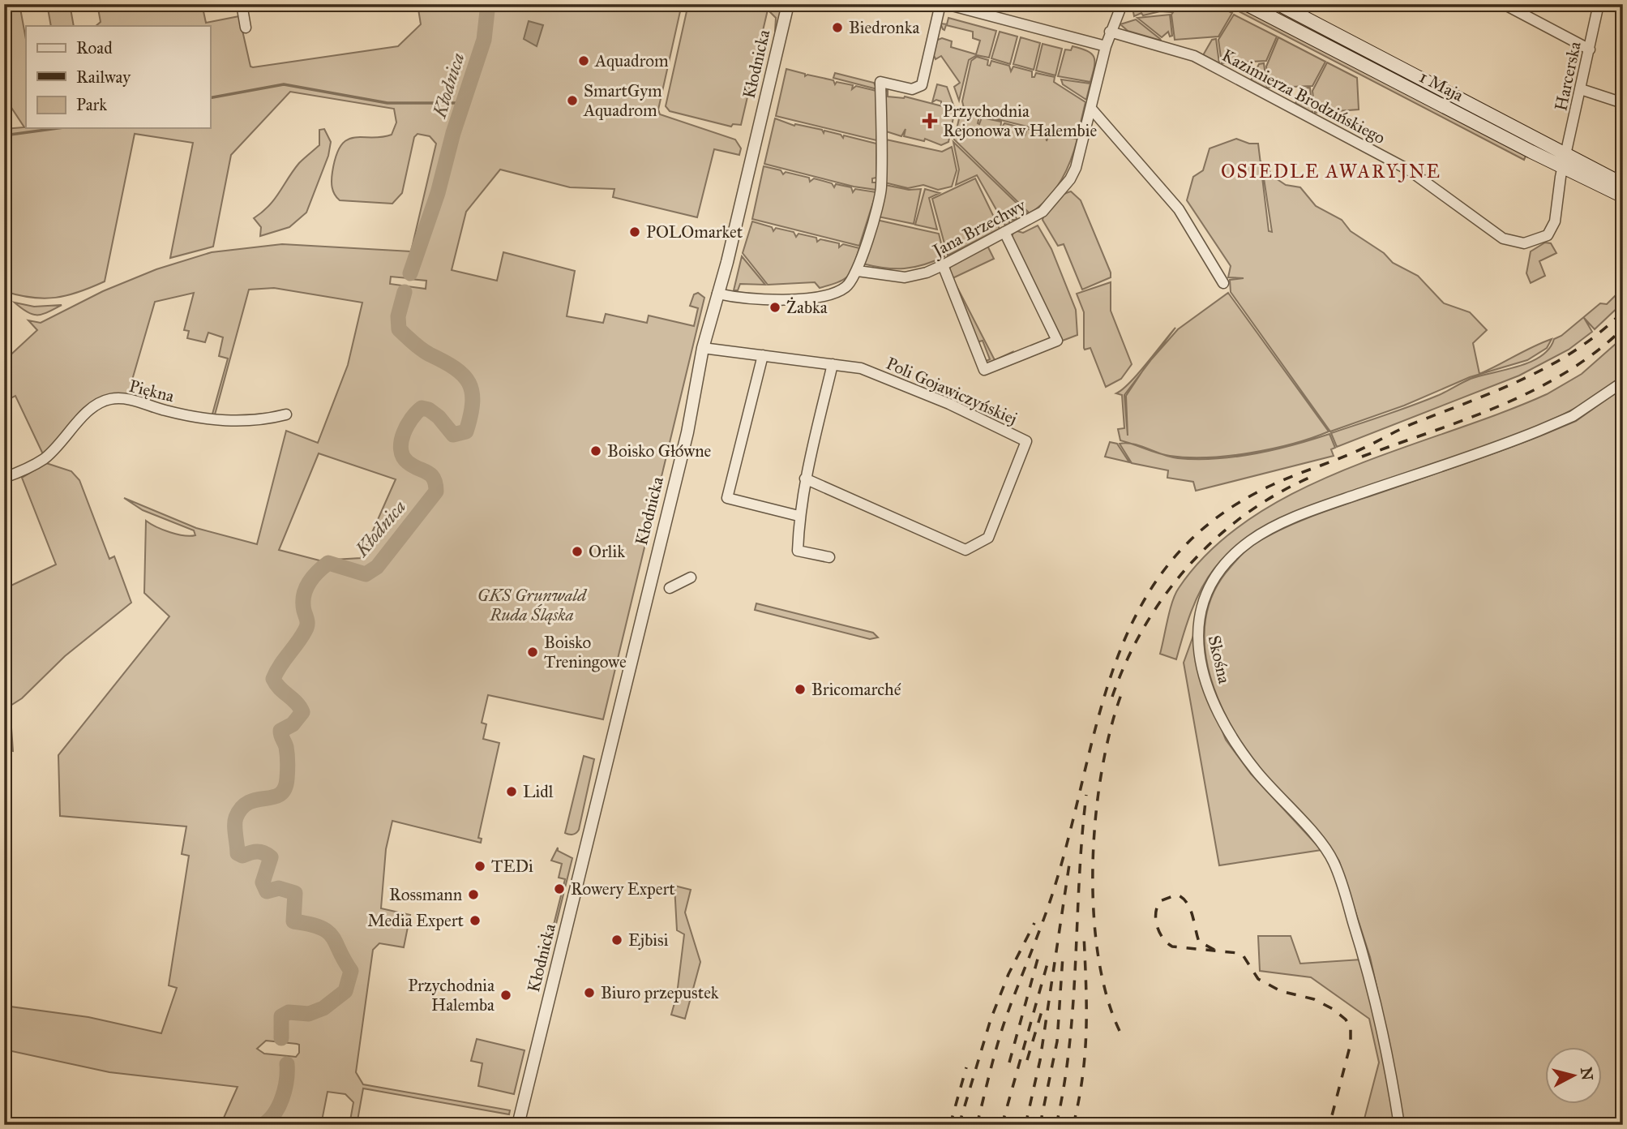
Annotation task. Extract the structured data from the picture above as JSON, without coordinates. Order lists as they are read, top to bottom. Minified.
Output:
{"streets":{"main road":["1 Maja"],"street":["Kłodnicka","Harcerska","Kazimierza Brodzińskiego","Jana Brzechwy","Piękna","Poli Gojawiczyńskiej","Skośna"]},"crossings":[["Kłodnicka","Poli Gojawiczyńskiej"],["Harcerska","1 Maja"],["Harcerska","Kazimierza Brodzińskiego"],["1 Maja","Kazimierza Brodzińskiego"],["Kazimierza Brodzińskiego","Jana Brzechwy"]],"districts":["OSIEDLE AWARYJNE"],"water":["Kłodnica"],"parks":["GKS Grunwald Ruda Śląska"],"places":{"other":["Biedronka","Aquadrom","SmartGym Aquadrom","POLOmarket","Żabka","Boisko Główne","Orlik","Boisko Treningowe","Bricomarché","Lidl","TEDi","Rowery Expert","Rossmann","Media Expert","Ejbisi","Biuro przepustek","Przychodnia Halemba"],"health":["Przychodnia Rejonowa w Halembie"]},"legend":["Road","Railway","Park"],"north":"right"}
